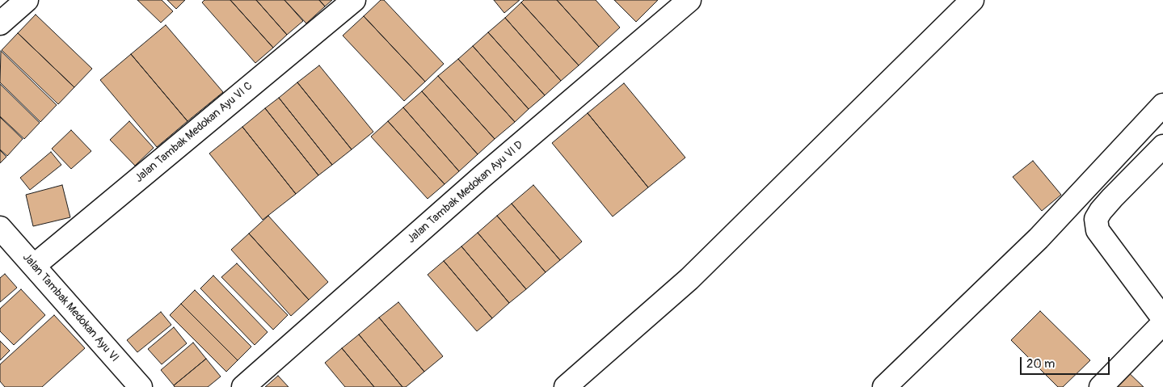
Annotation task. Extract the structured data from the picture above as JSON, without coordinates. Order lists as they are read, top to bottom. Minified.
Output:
{"streets":{"street":["Jalan Tambak Medokan Ayu VI C","Jalan Tambak Medokan Ayu VI D","Jalan Tambak Medokan Ayu VI"]},"crossings":[["Jalan Tambak Medokan Ayu VI C","Jalan Tambak Medokan Ayu VI"]],"scale_bar":"20 m"}
